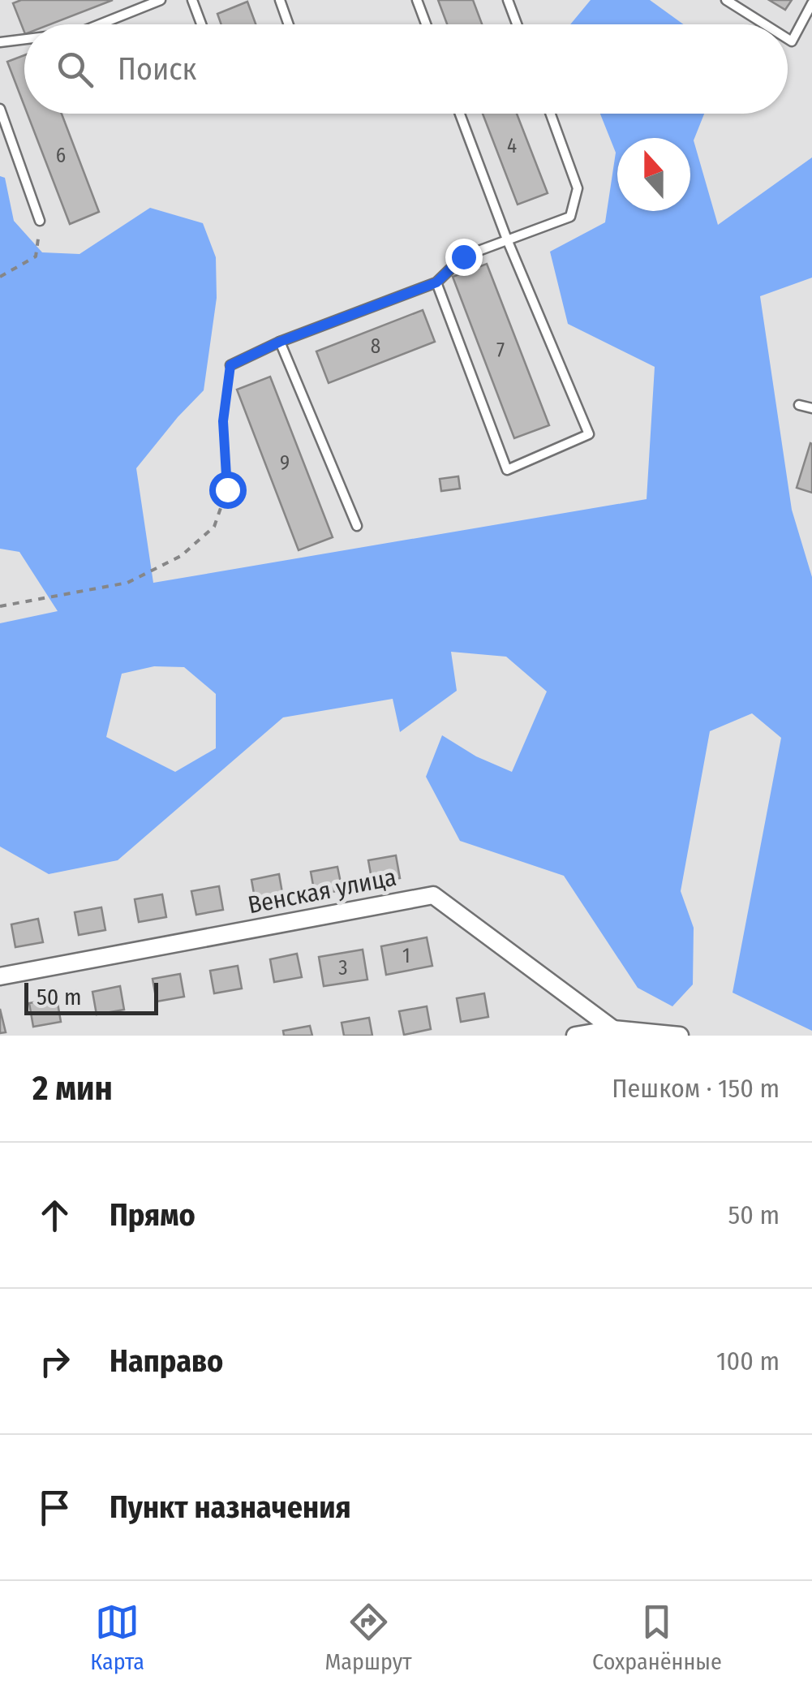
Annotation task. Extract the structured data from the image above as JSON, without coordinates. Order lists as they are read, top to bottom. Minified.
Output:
{"streets":{"street":["Венская улица"]},"house_numbers":["4","6","8","7","9","1","3"],"scale_bar":"50 m","north":"top","page":{"search":"Поиск","scale":"50 m","heading":["2 мин","Пешком · 150 m"],"list":[["Прямо","50 m"],["Направо","100 m"],"Пункт назначения"],"nav":["Карта","Маршрут","Сохранённые"]}}
